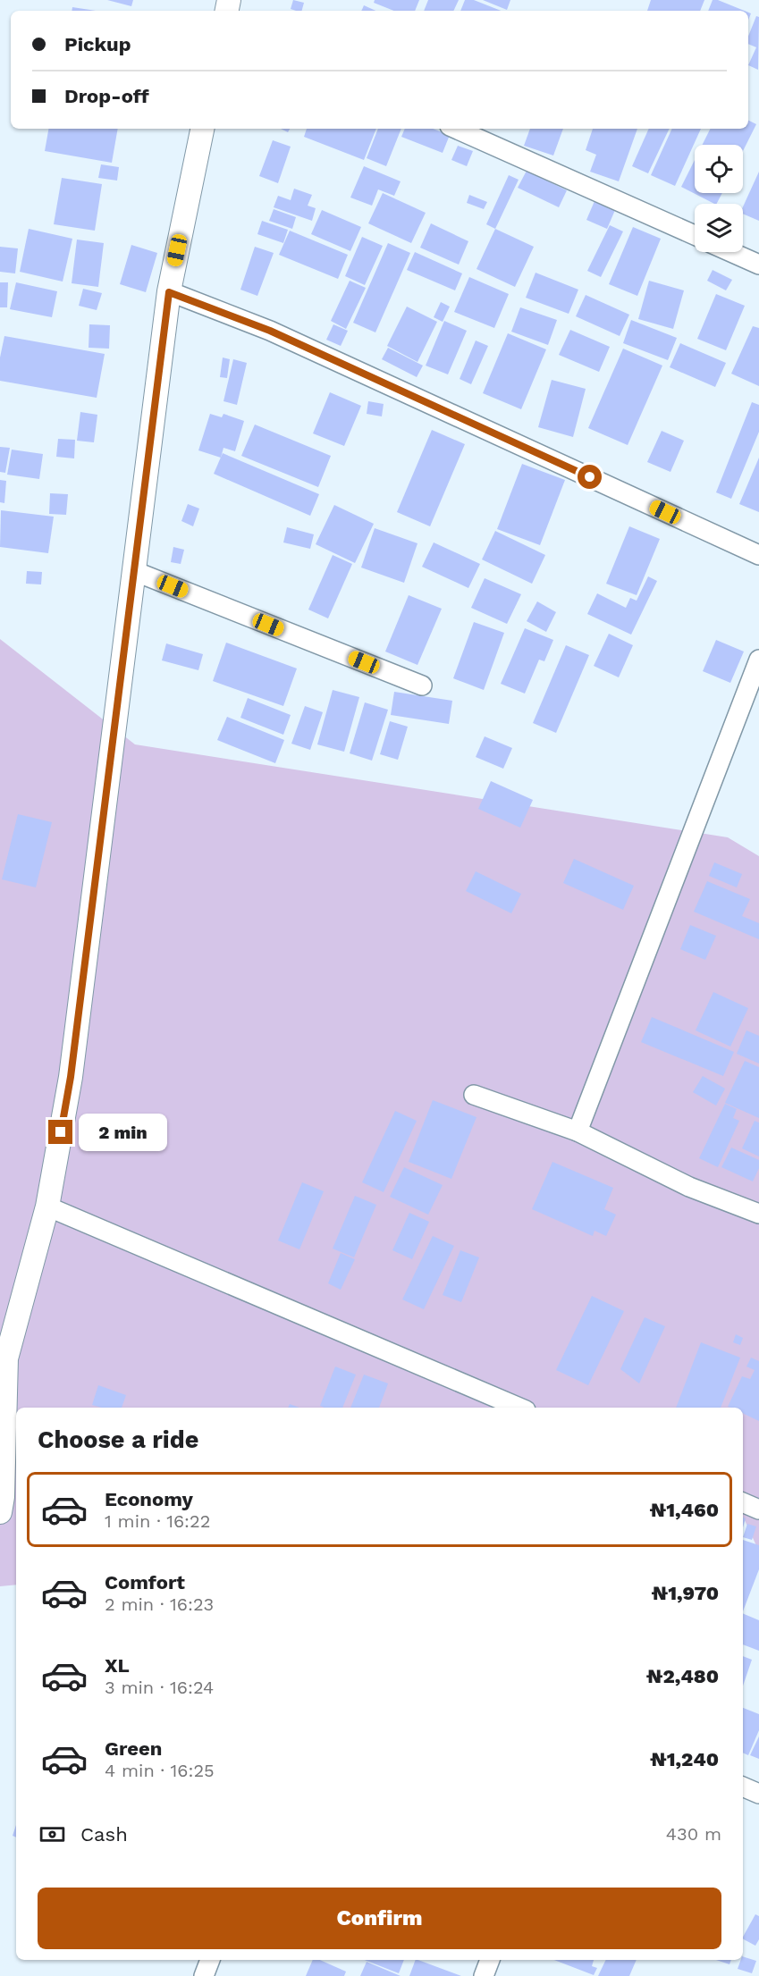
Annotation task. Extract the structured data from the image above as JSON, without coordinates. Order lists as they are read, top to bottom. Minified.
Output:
{"page":{"banner":["Pickup","Drop-off"],"bubble":"2 min","heading":"Choose a ride","list":[{"name":"Economy","note":"1 min · 16:22","value":"₦1,460"},{"name":"Comfort","note":"2 min · 16:23","value":"₦1,970"},{"name":"XL","note":"3 min · 16:24","value":"₦2,480"},{"name":"Green","note":"4 min · 16:25","value":"₦1,240"}],"pay":["Cash","430 m"],"buttons":"Confirm"}}
